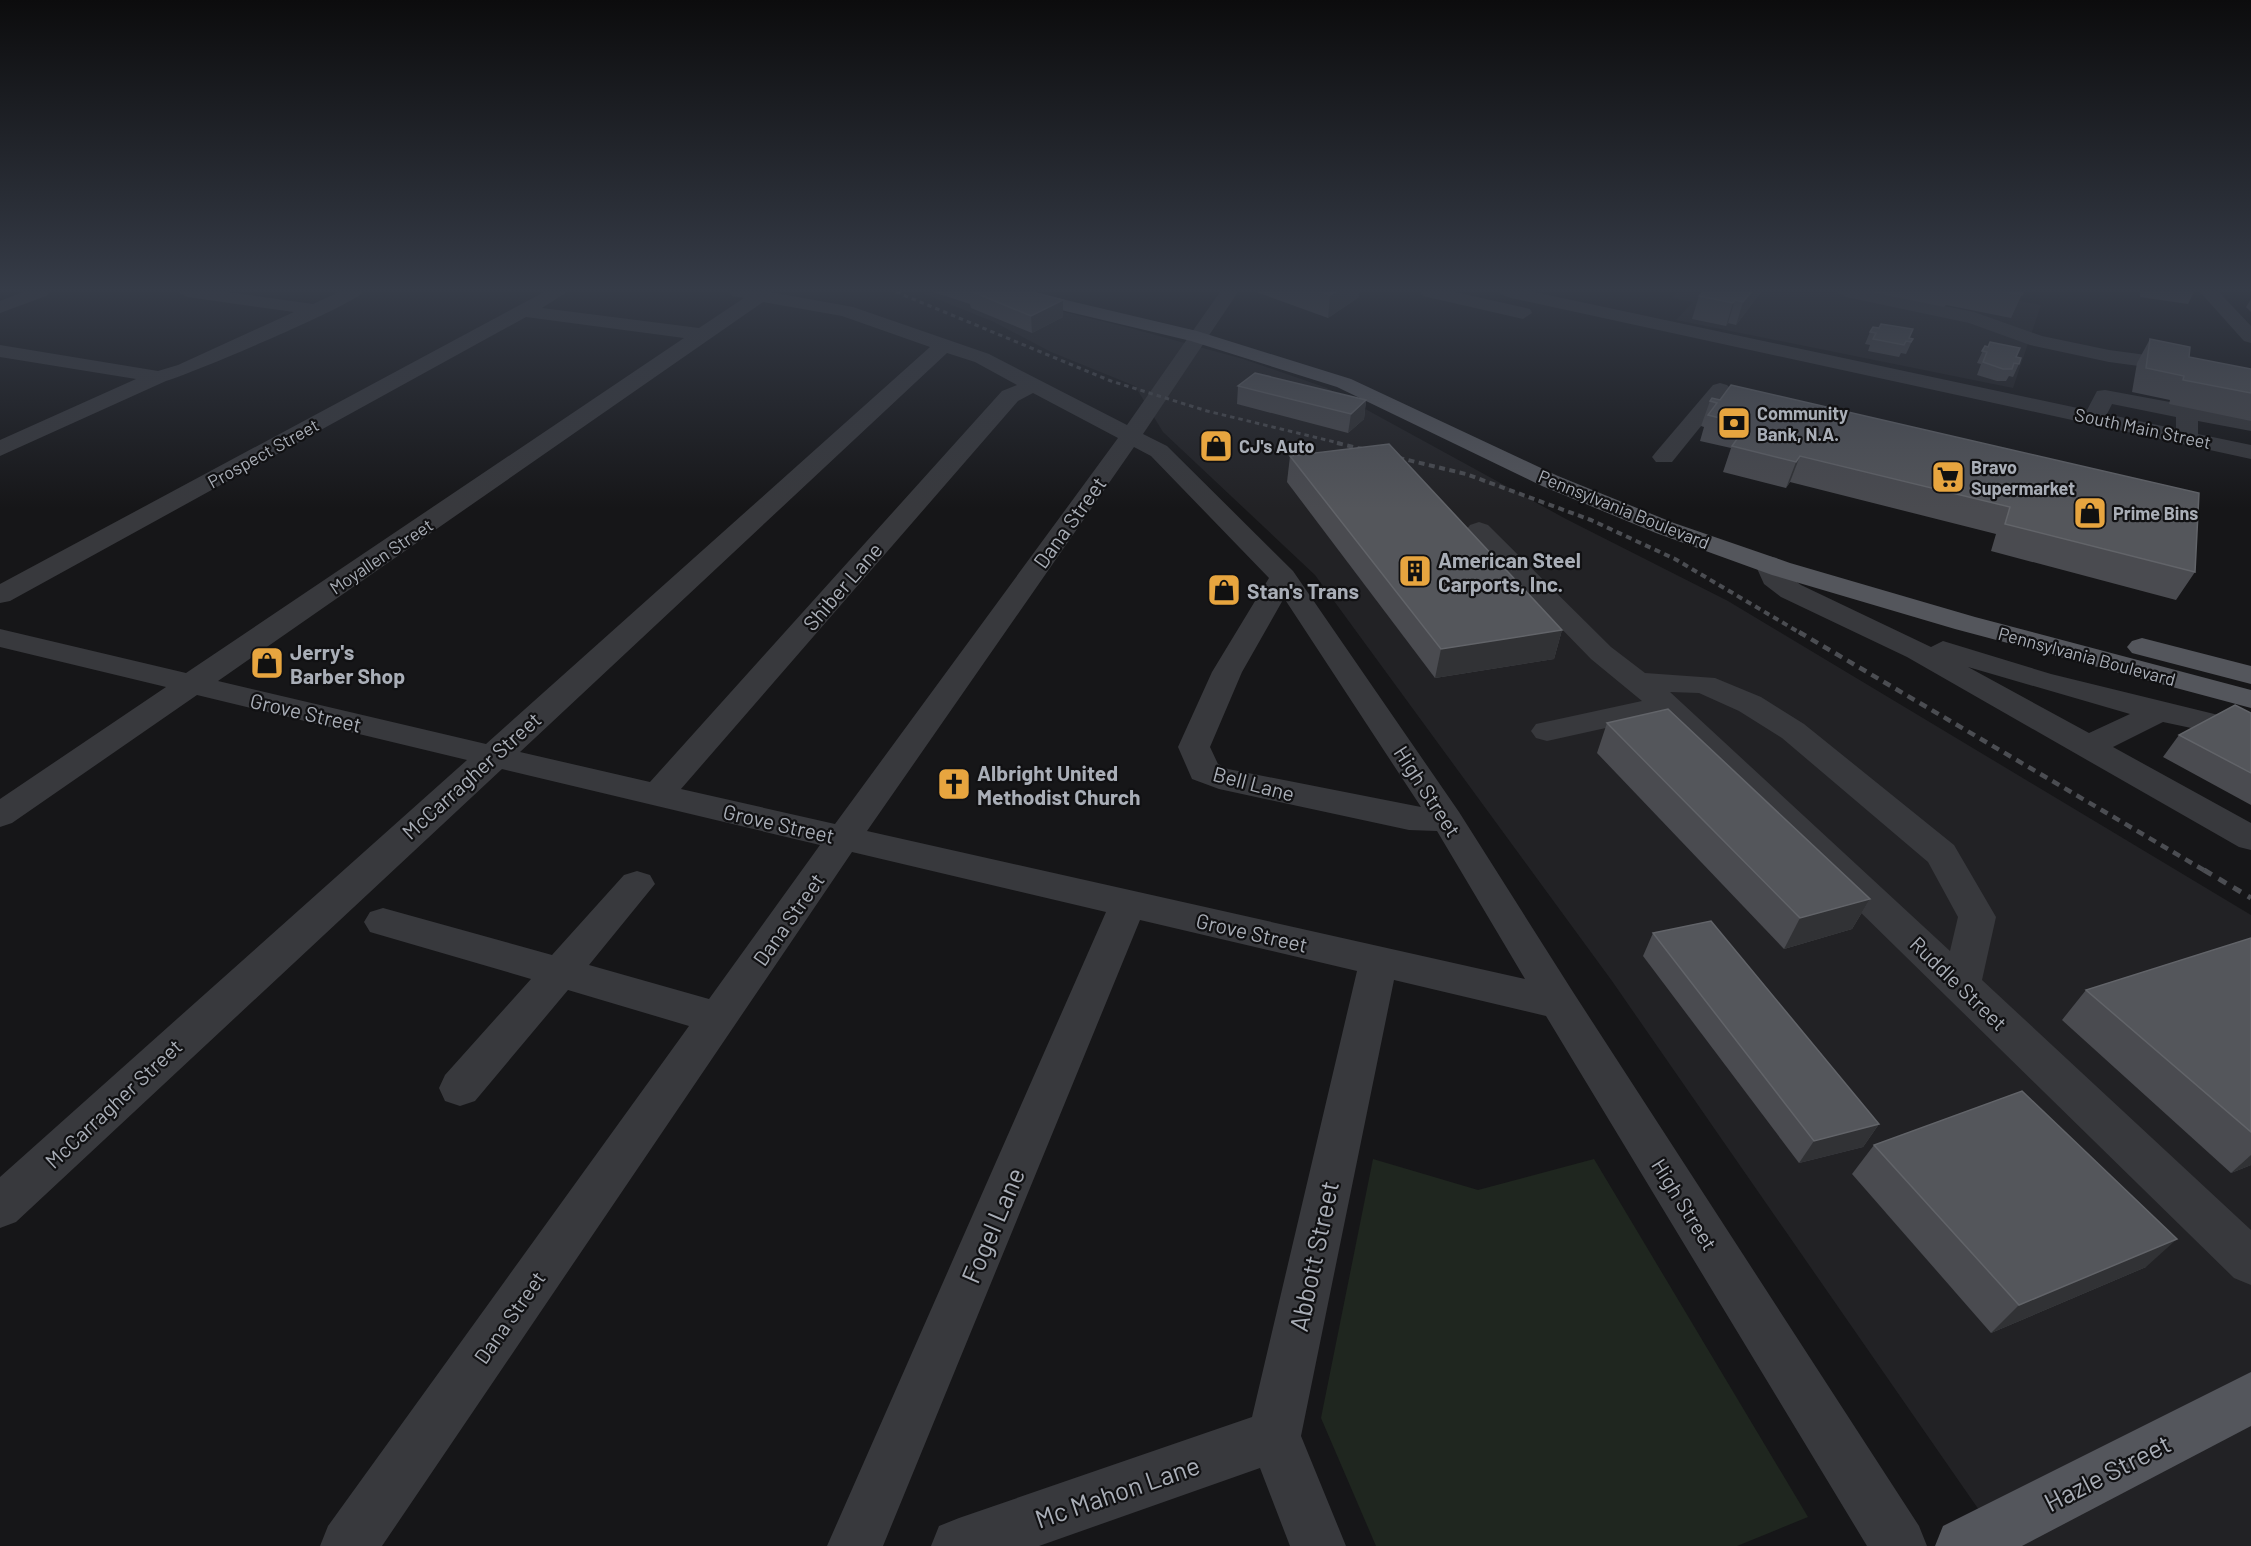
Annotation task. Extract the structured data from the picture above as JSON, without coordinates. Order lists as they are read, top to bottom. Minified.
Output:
{"streets":{"main road":["Pennsylvania Boulevard","Hazle Street"],"street":["South Main Street","Prospect Street","Dana Street","Moyallen Street","Shiber Lane","Grove Street","McCarragher Street","Bell Lane","High Street","Ruddle Street","Fogel Lane","Abbott Street","Mc Mahon Lane"]},"crossings":[["Dana Street","Grove Street"],["Dana Street","High Street"],["Moyallen Street","Grove Street"],["Shiber Lane","Grove Street"],["Shiber Lane","High Street"],["Grove Street","McCarragher Street"],["Grove Street","High Street"],["Grove Street","Fogel Lane"],["Grove Street","Abbott Street"],["Bell Lane","High Street"],["Abbott Street","Mc Mahon Lane"]],"places":{"bank":["Community Bank, N.A."],"shop":["CJ's Auto","Prime Bins","Stan's Trans","Jerry's Barber Shop"],"supermarket":["Bravo Supermarket"],"building":["American Steel Carports, Inc."],"church":["Albright United Methodist Church"]}}
